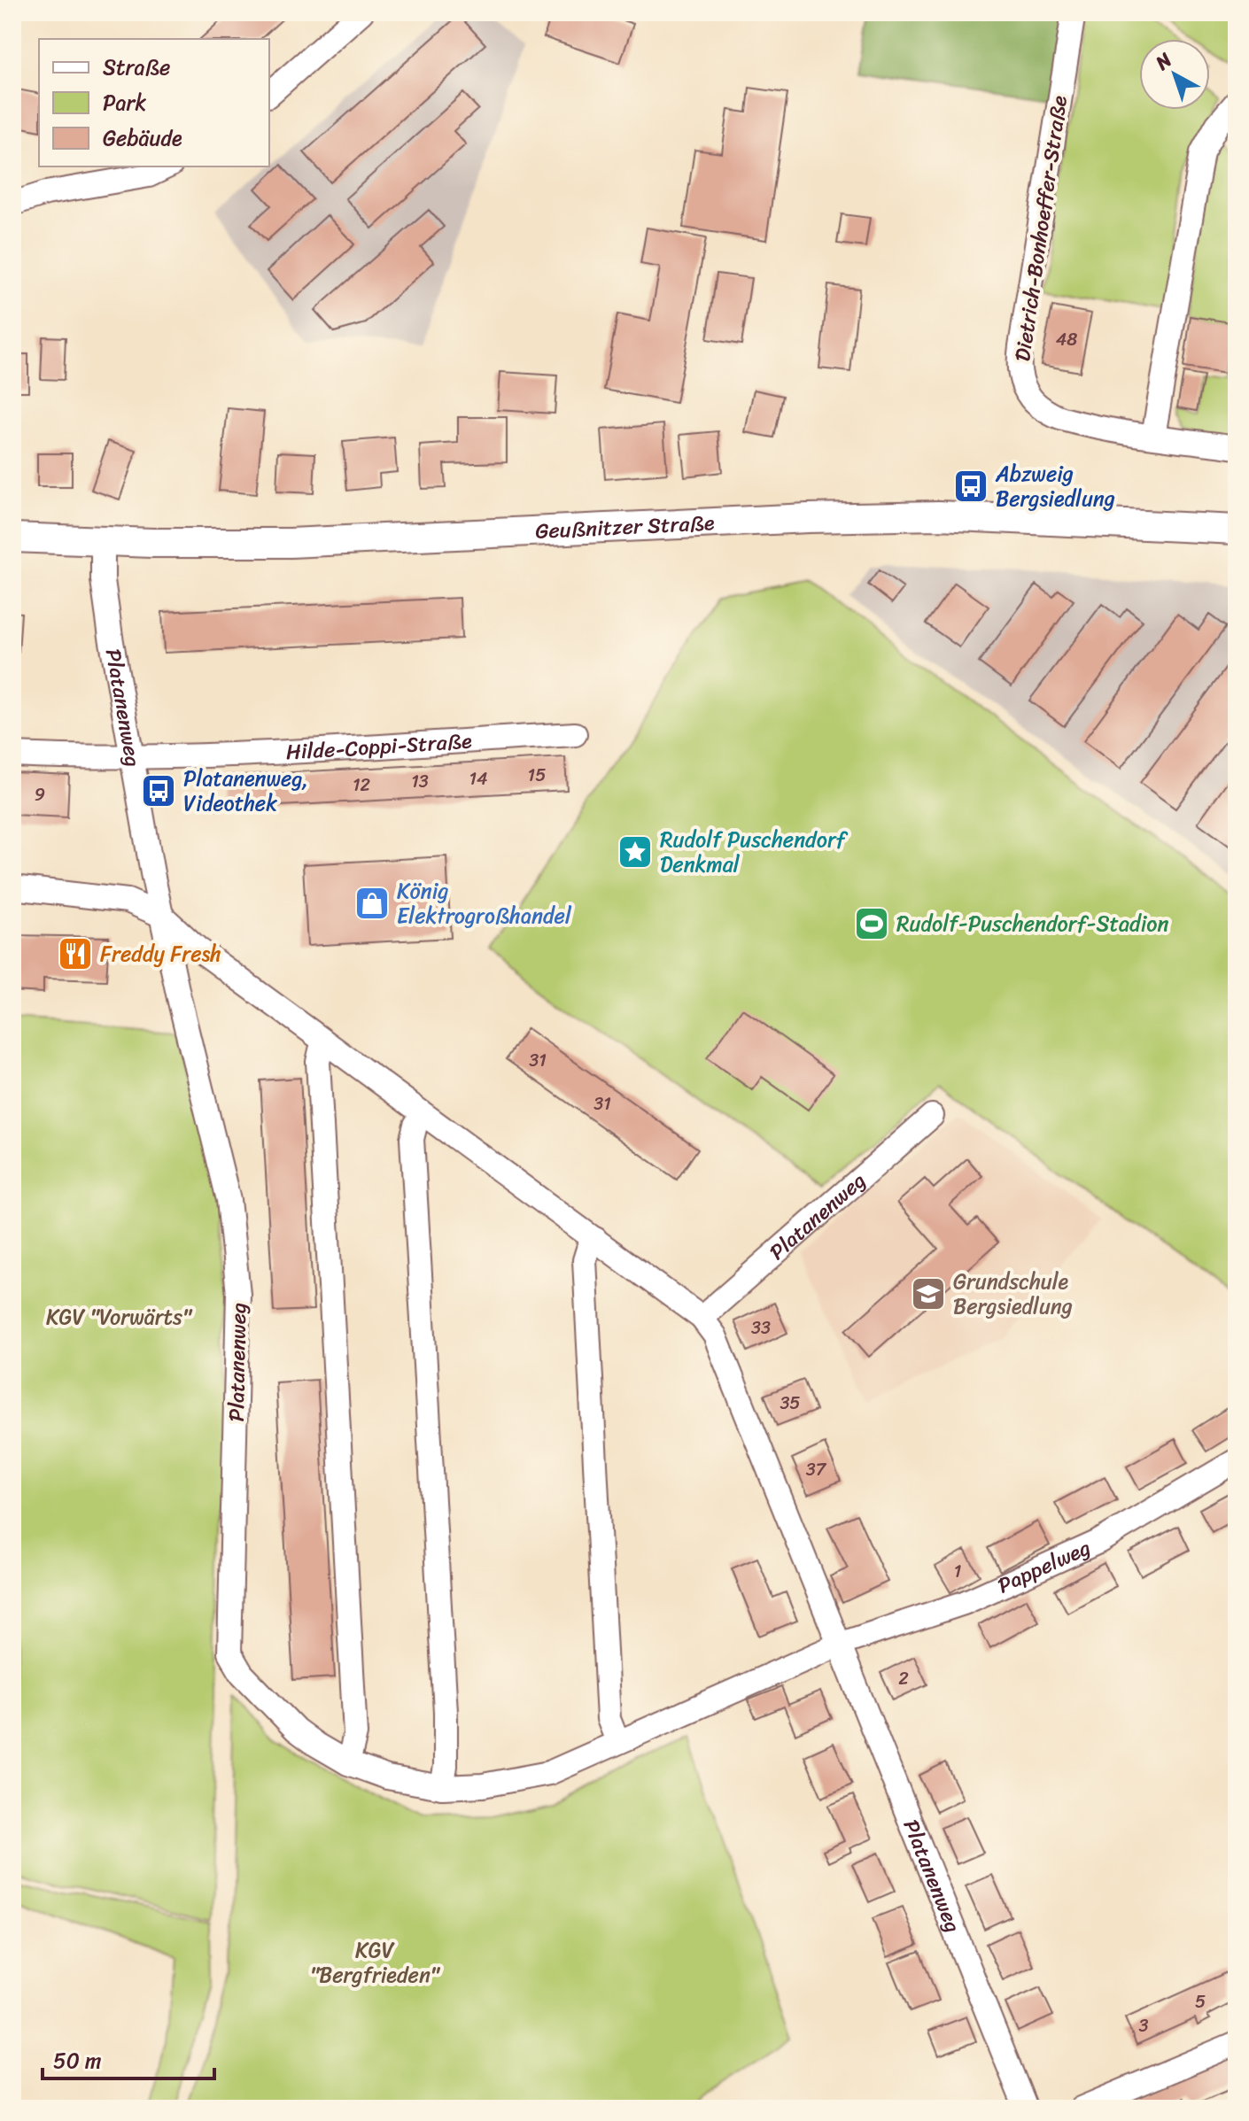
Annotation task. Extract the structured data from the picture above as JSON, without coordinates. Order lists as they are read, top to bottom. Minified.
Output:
{"streets":{"main road":["Geußnitzer Straße"],"street":["Dietrich-Bonhoeffer-Straße","Platanenweg","Hilde-Coppi-Straße","Pappelweg"]},"crossings":[["Geußnitzer Straße","Platanenweg"],["Platanenweg","Hilde-Coppi-Straße"],["Platanenweg","Pappelweg"]],"parks":["KGV \"Vorwärts\"","KGV \"Bergfrieden\""],"places":{"bus stop":["Abzweig Bergsiedlung","Platanenweg, Videothek"],"place":["Rudolf Puschendorf Denkmal"],"shop":["König Elektrogroßhandel"],"sports":["Rudolf-Puschendorf-Stadion"],"restaurant":["Freddy Fresh"],"school or university":["Grundschule Bergsiedlung"]},"house_numbers":["48","15","14","13","12","9","31","31","33","35","37","1","2","5","3"],"legend":["Straße","Park","Gebäude"],"scale_bar":"50 m","north":"top left"}
